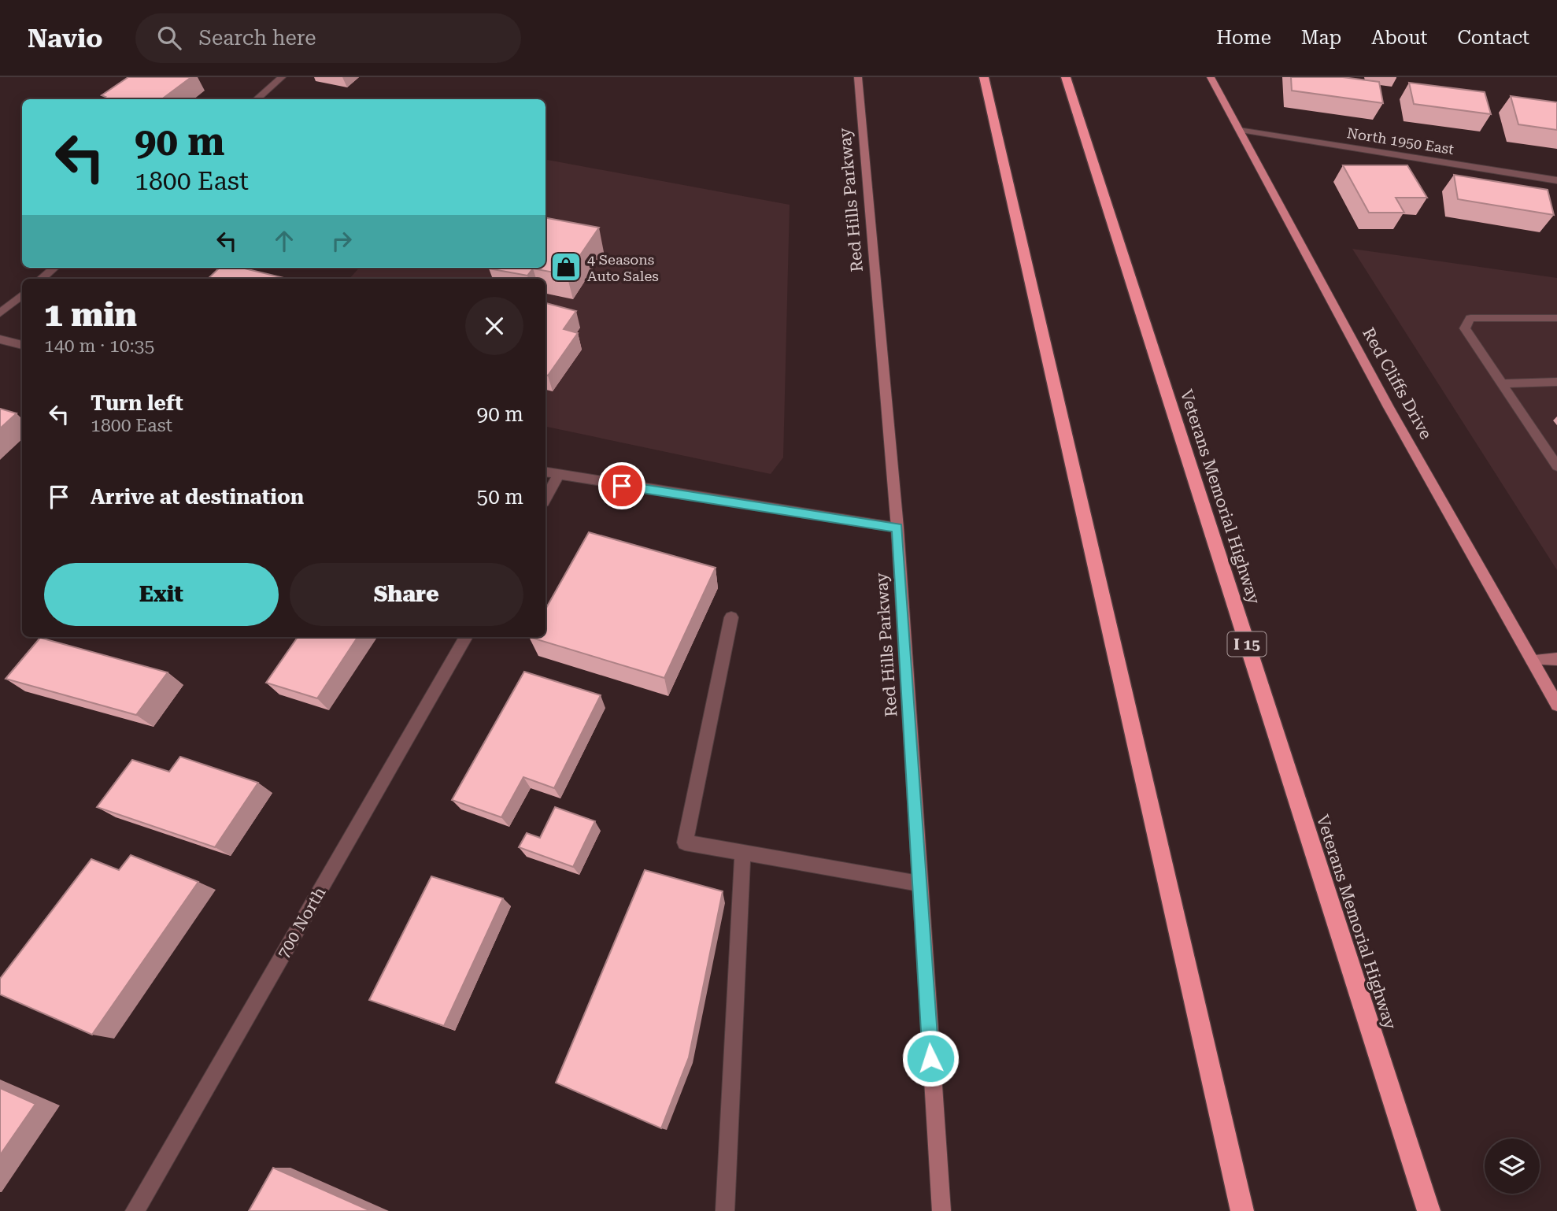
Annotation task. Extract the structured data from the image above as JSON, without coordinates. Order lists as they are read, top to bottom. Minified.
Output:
{"streets":{"highway":["Veterans Memorial Highway","I 15"],"main road":["Red Hills Parkway","Red Cliffs Drive"],"street":["North 1950 East","700 North"]},"crossings":[["North 1950 East","Red Cliffs Drive"]],"places":{"shop":["4 Seasons Auto Sales"]},"page":{"header":"Navio","search":"Search here","nav":["Home","Map","About","Contact"],"turn":["90 m","1800 East"],"heading":["1 min","140 m · 10:35"],"list":[{"name":"Turn left","note":"1800 East","value":"90 m"},{"name":"Arrive at destination","value":"50 m"}],"buttons":["Exit","Share"]}}
